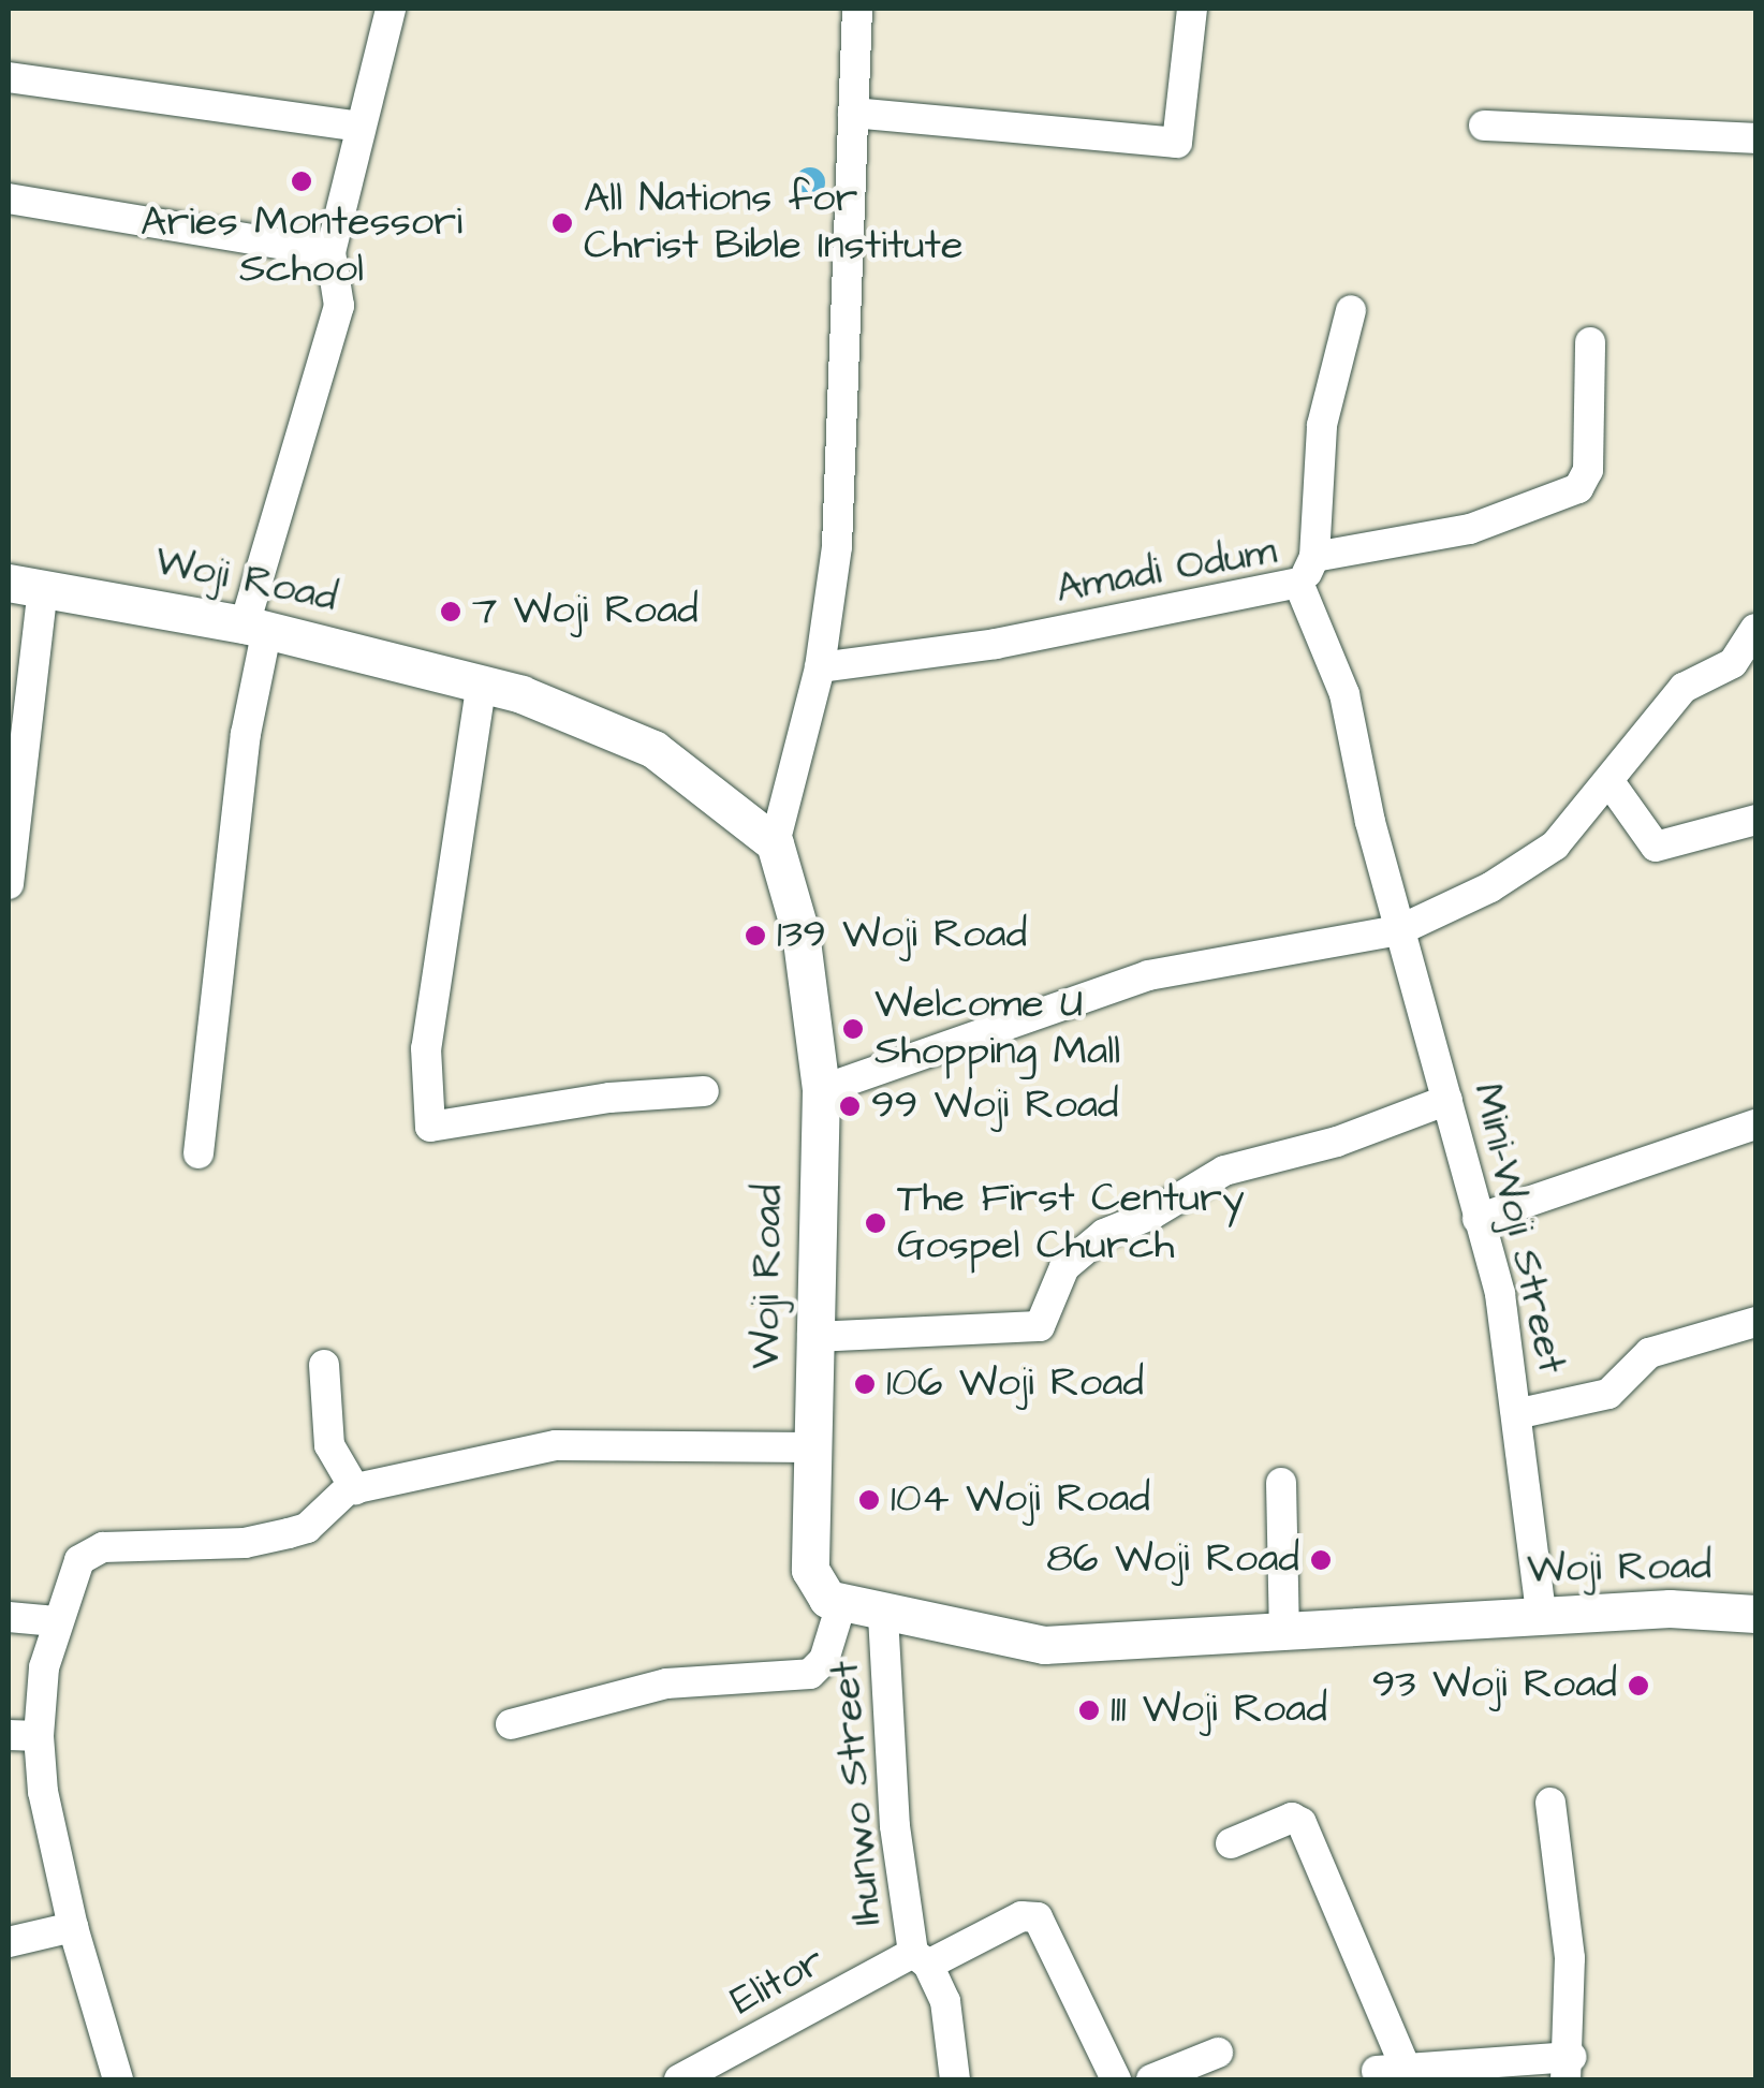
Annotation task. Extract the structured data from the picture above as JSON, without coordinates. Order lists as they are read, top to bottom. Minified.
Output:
{"streets":{"main road":["Woji Road"],"street":["Amadi Odum","Mini-Woji Street","Ihunwo Street","Elitor"]},"crossings":[["Amadi Odum","Mini-Woji Street"],["Woji Road","Mini-Woji Street"],["Woji Road","Ihunwo Street"],["Ihunwo Street","Elitor"]],"places":["Aries Montessori School","All Nations for Christ Bible Institute","7 Woji Road","139 Woji Road","Welcome U Shopping Mall","99 Woji Road","The First Century Gospel Church","106 Woji Road","104 Woji Road","86 Woji Road","93 Woji Road","111 Woji Road"]}
